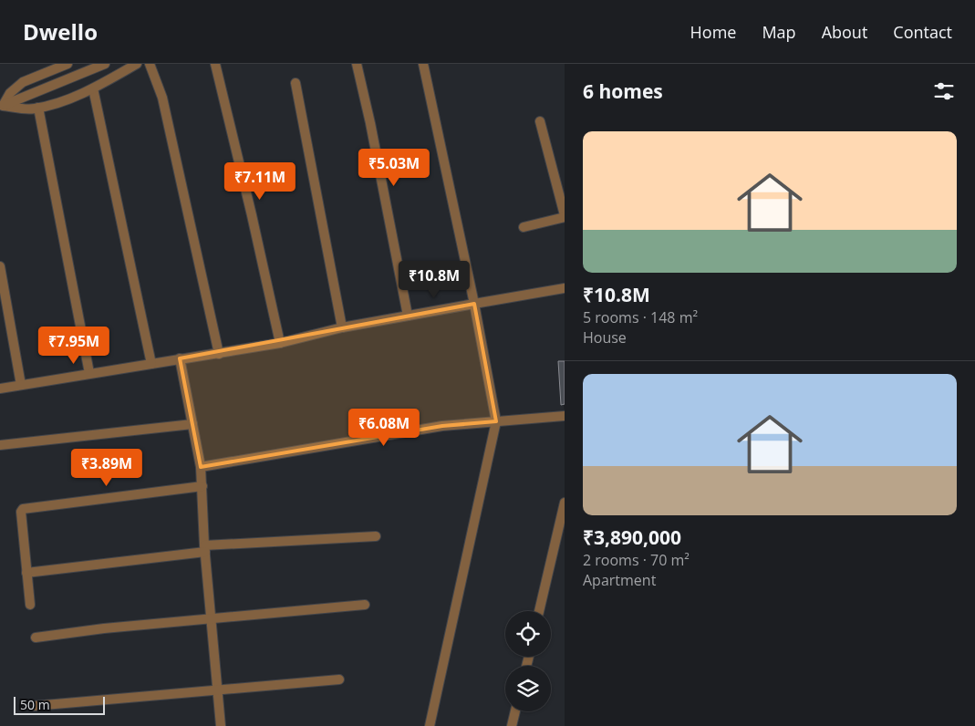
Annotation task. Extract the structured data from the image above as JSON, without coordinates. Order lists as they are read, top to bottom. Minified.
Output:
{"scale_bar":"50 m","page":{"header":"Dwello","nav":["Home","Map","About","Contact"],"heading":"6 homes","list":[{"name":"₹10.8M","note":"5 rooms · 148 m² · House"},{"name":"₹3,890,000","note":"2 rooms · 70 m² · Apartment"}],"price":["₹5.03M","₹7.11M","₹10.8M","₹7.95M","₹6.08M","₹3.89M"],"scale":"50 m"}}
